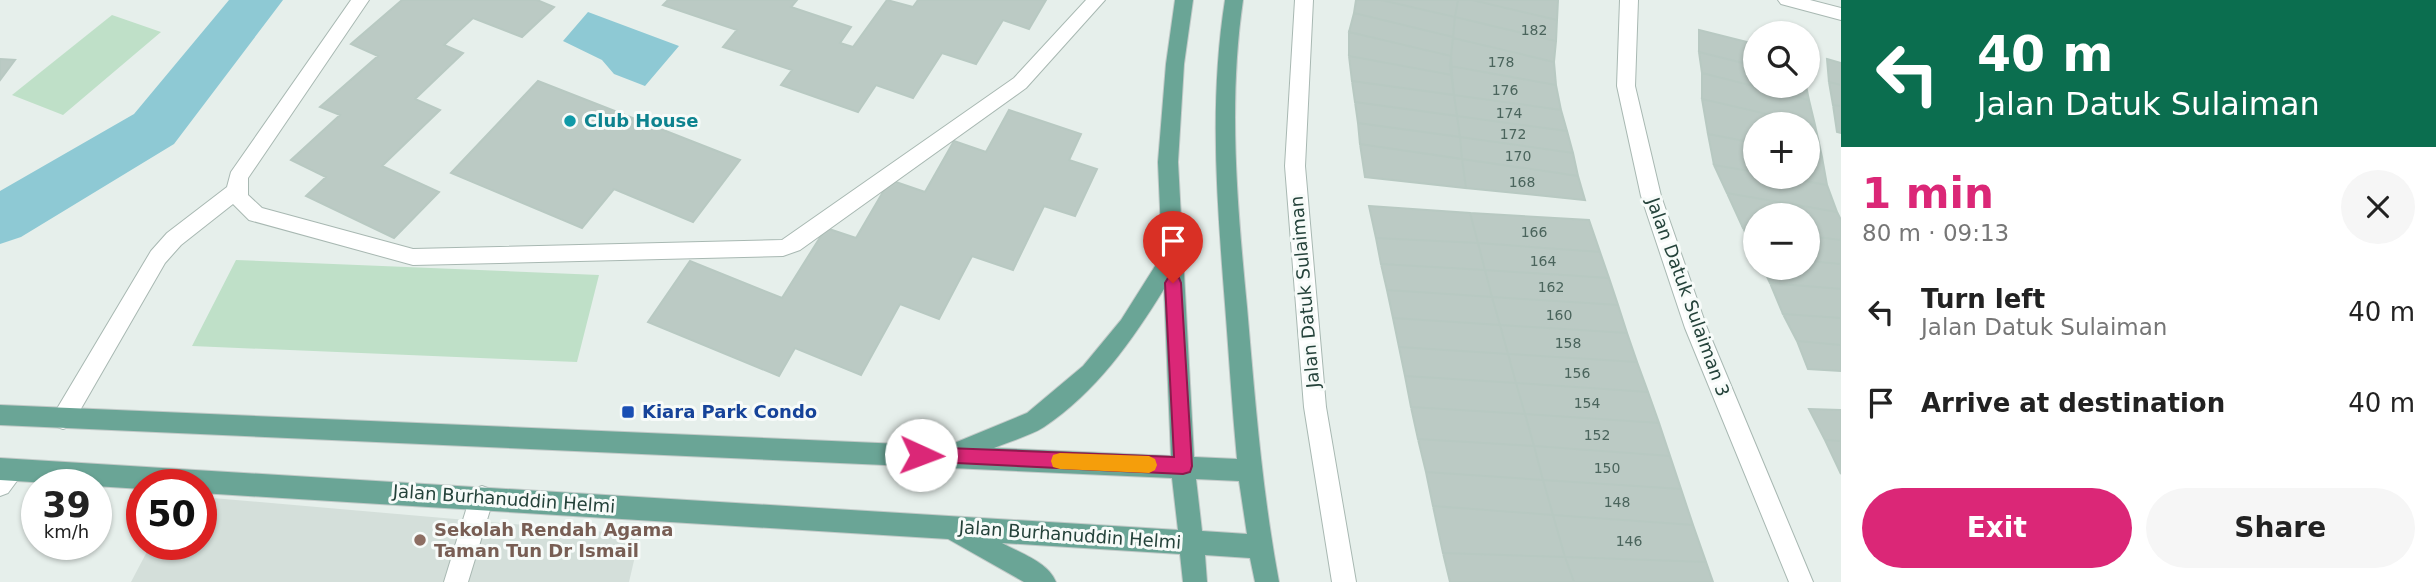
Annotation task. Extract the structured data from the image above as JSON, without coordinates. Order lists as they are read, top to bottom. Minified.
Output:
{"streets":{"main road":["Jalan Burhanuddin Helmi"],"street":["Jalan Datuk Sulaiman","Jalan Datuk Sulaiman 3"]},"places":{"other":["Club House","Sekolah Rendah Agama Taman Tun Dr Ismail"],"transit":["Kiara Park Condo"]},"house_numbers":["182","178","176","174","172","170","168","166","164","162","160","158","156","154","152","150","148","146"],"page":{"turn":["40 m","Jalan Datuk Sulaiman"],"map_buttons":["+","−"],"heading":["1 min","80 m · 09:13"],"list":[{"name":"Turn left","note":"Jalan Datuk Sulaiman","value":"40 m"},{"name":"Arrive at destination","value":"40 m"}],"speed":"39 km/h","limit":"50","buttons":["Exit","Share"]}}
